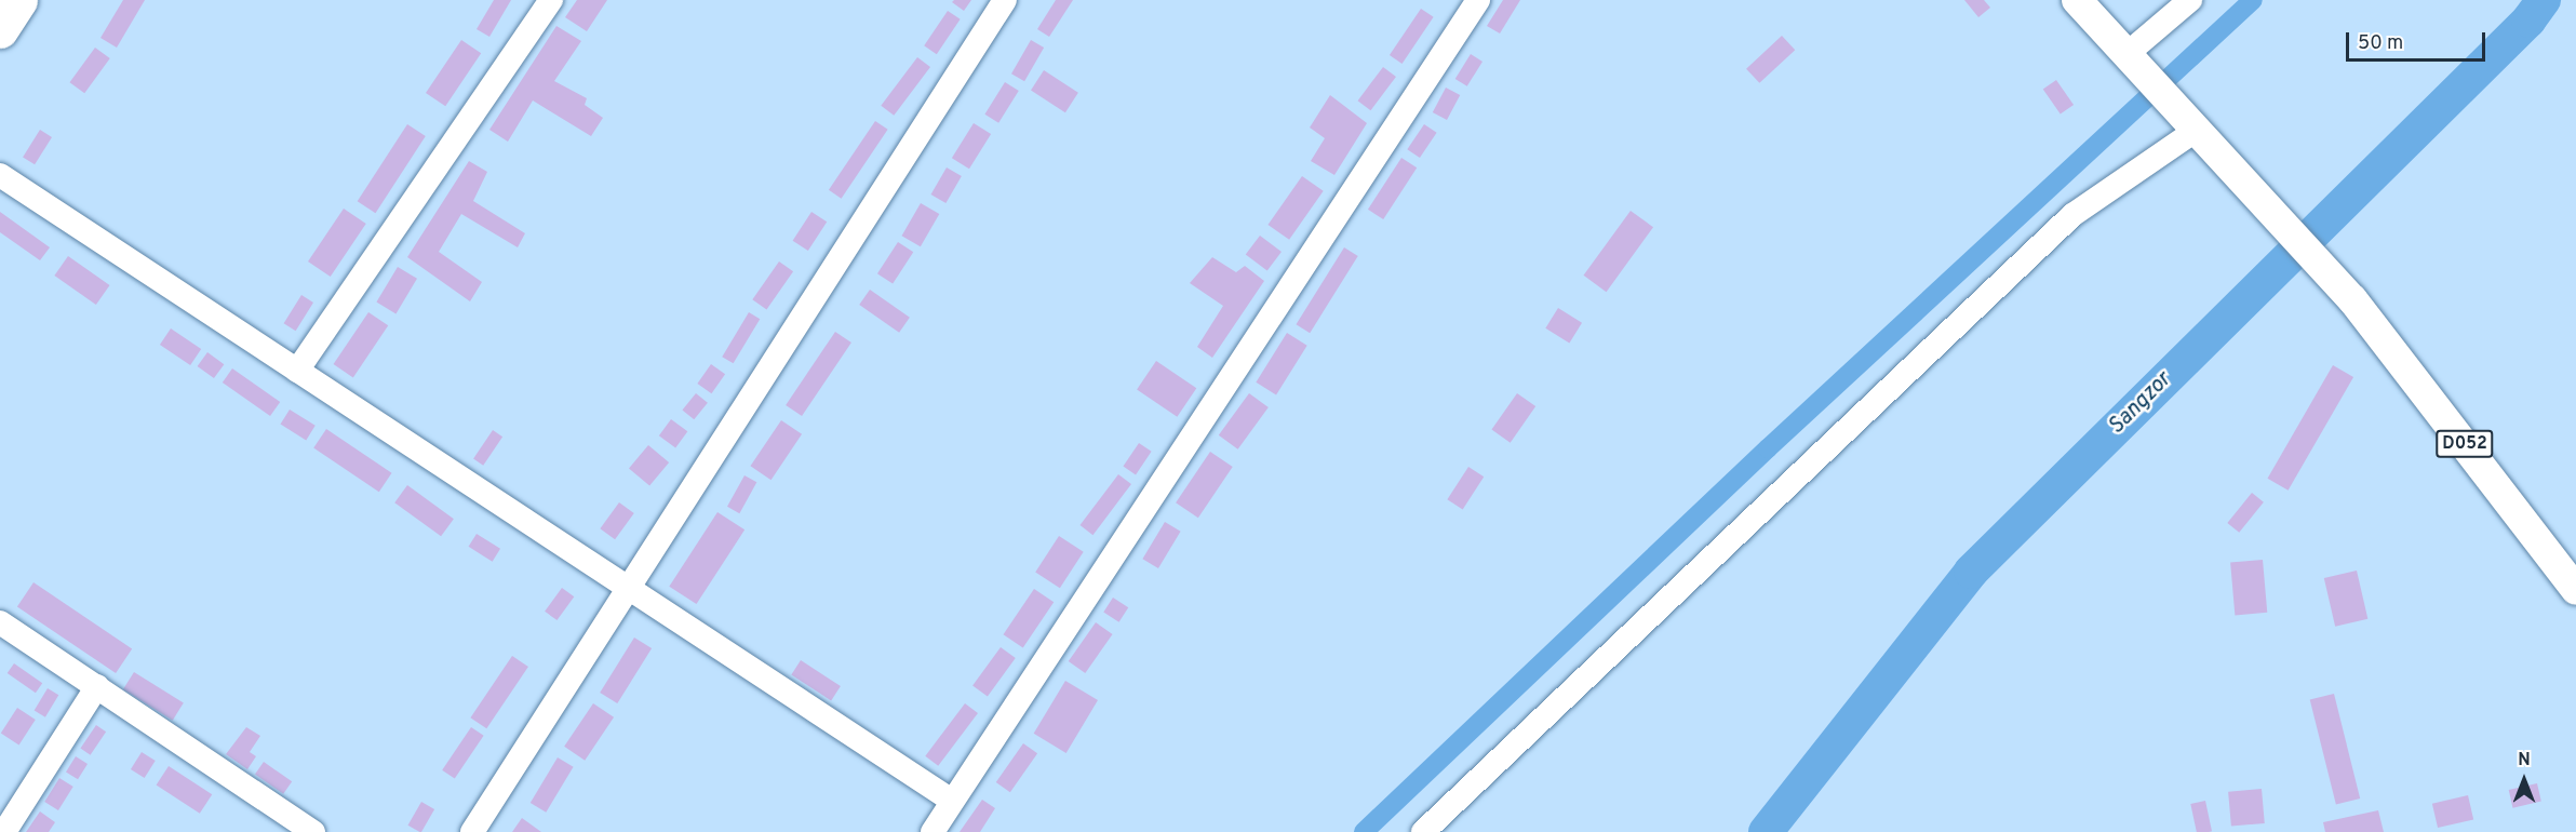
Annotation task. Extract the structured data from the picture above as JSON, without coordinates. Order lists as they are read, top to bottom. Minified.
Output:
{"streets":{"main road":["D052"]},"water":["Sangzor"],"scale_bar":"50 m","north":"top"}
